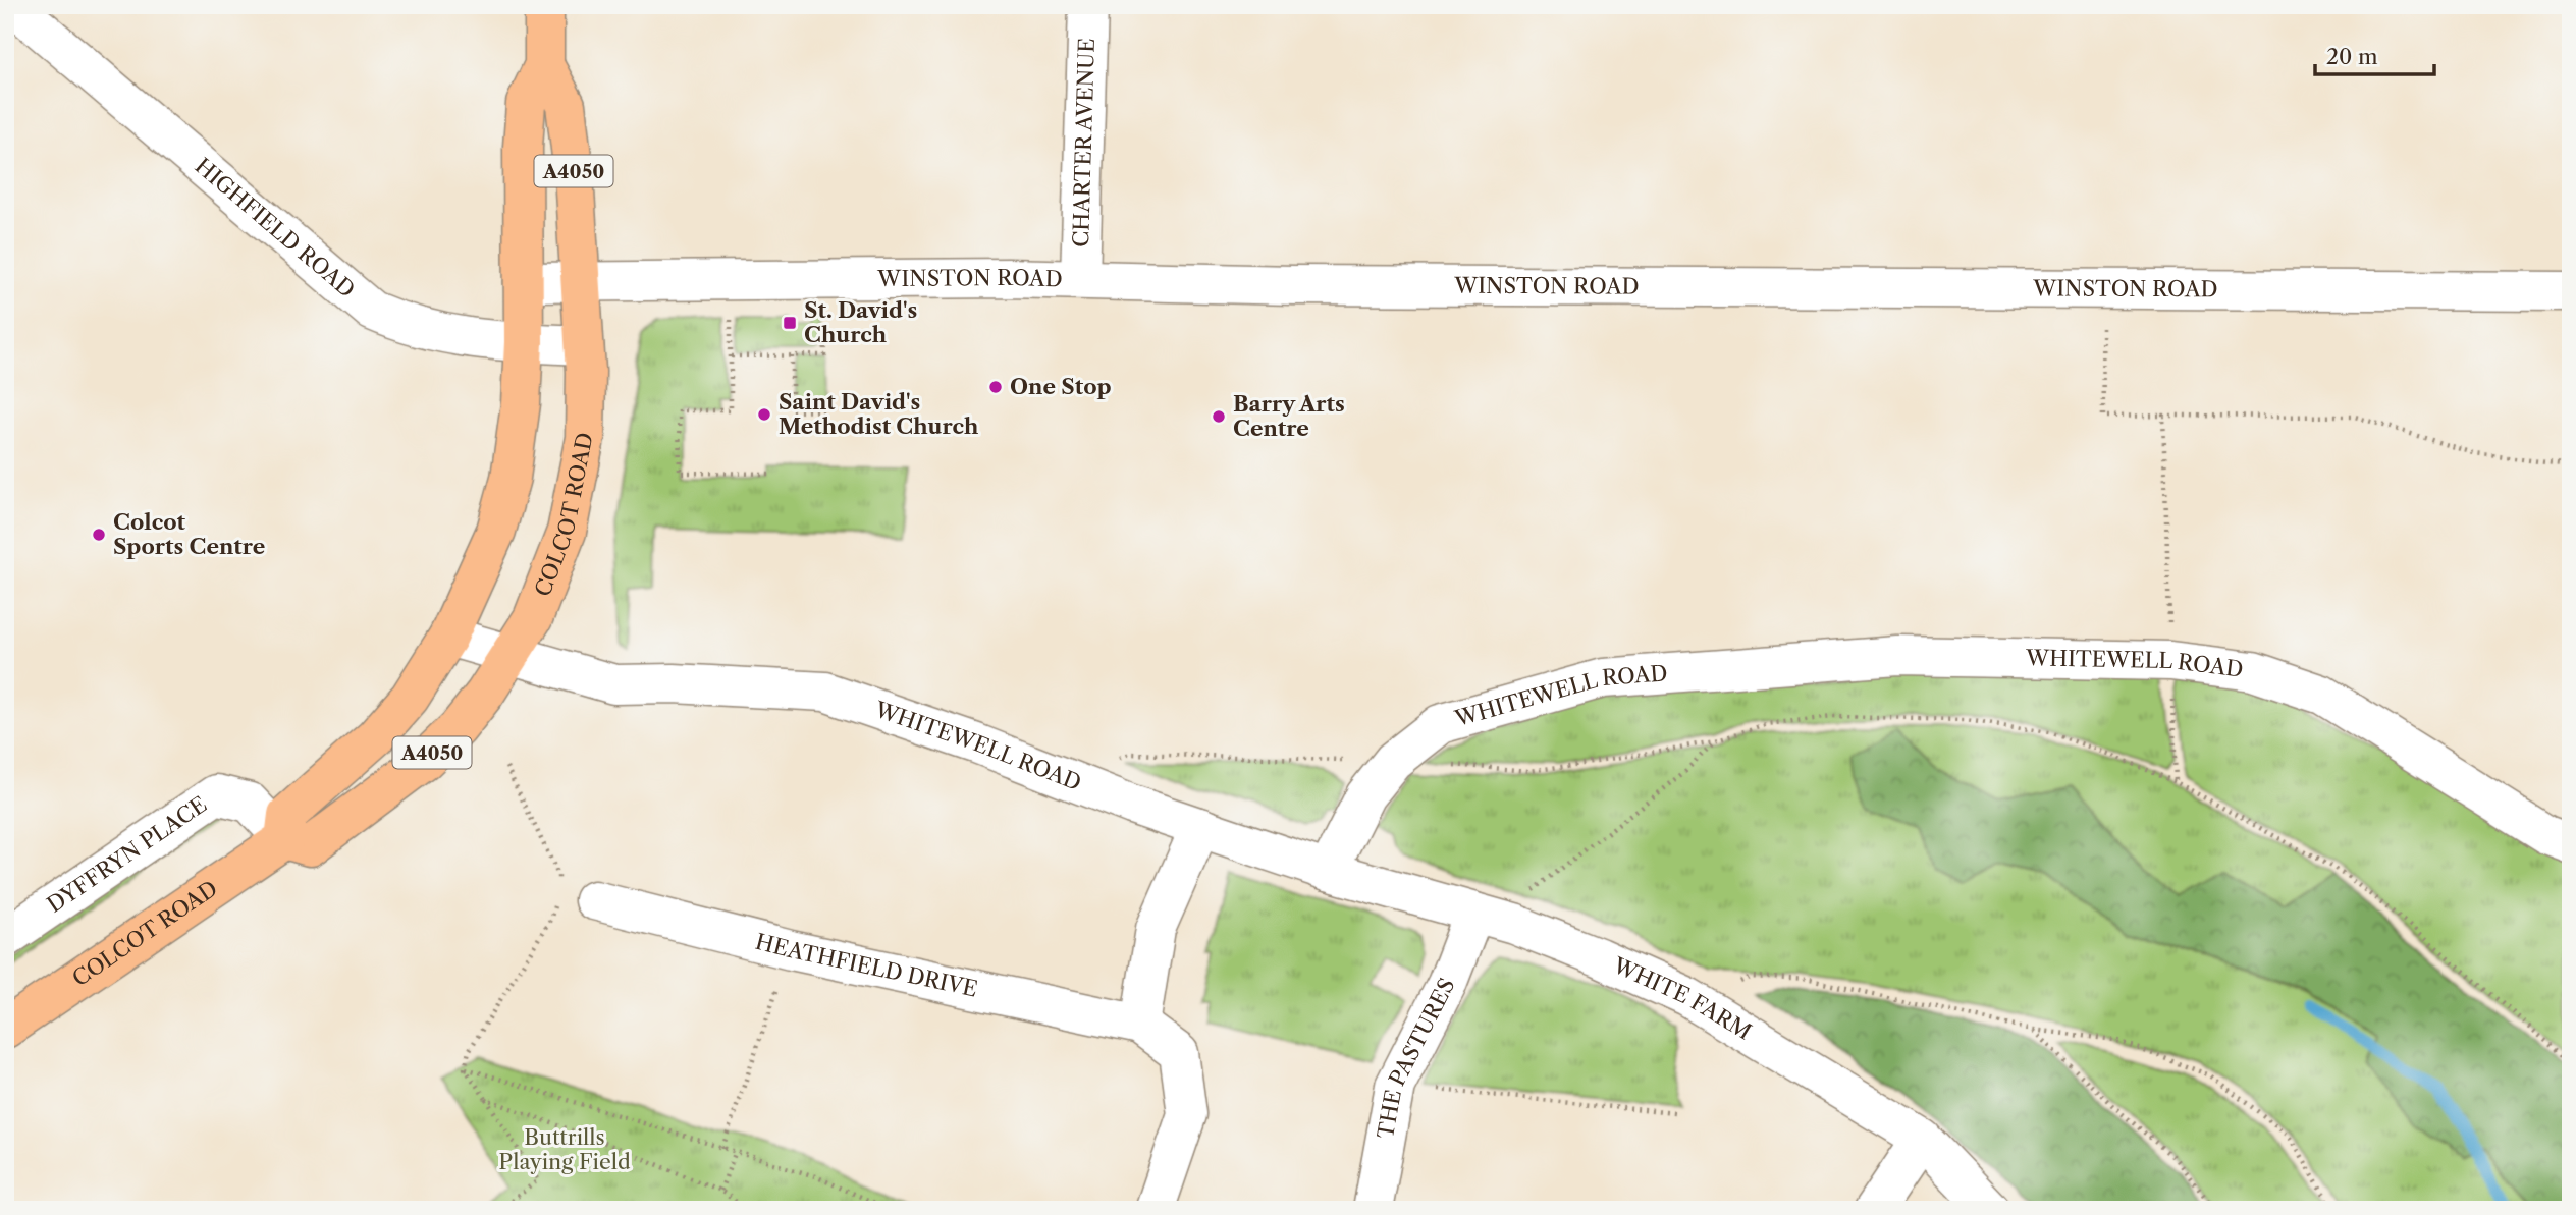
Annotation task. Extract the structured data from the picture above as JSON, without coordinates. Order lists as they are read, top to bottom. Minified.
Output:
{"streets":{"main road":["A4050","COLCOT ROAD"],"street":["CHARTER AVENUE","HIGHFIELD ROAD","WINSTON ROAD","WHITEWELL ROAD","DYFFRYN PLACE","HEATHFIELD DRIVE","WHITE FARM","THE PASTURES"]},"crossings":[["CHARTER AVENUE","WINSTON ROAD"],["HIGHFIELD ROAD","COLCOT ROAD"],["WINSTON ROAD","COLCOT ROAD"],["COLCOT ROAD","WHITEWELL ROAD"],["COLCOT ROAD","DYFFRYN PLACE"],["WHITEWELL ROAD","WHITE FARM"],["WHITE FARM","THE PASTURES"]],"parks":["Buttrills Playing Field"],"places":{"transit":["St. David's Church"],"other":["One Stop","Saint David's Methodist Church","Barry Arts Centre","Colcot Sports Centre"]},"scale_bar":"20 m"}
